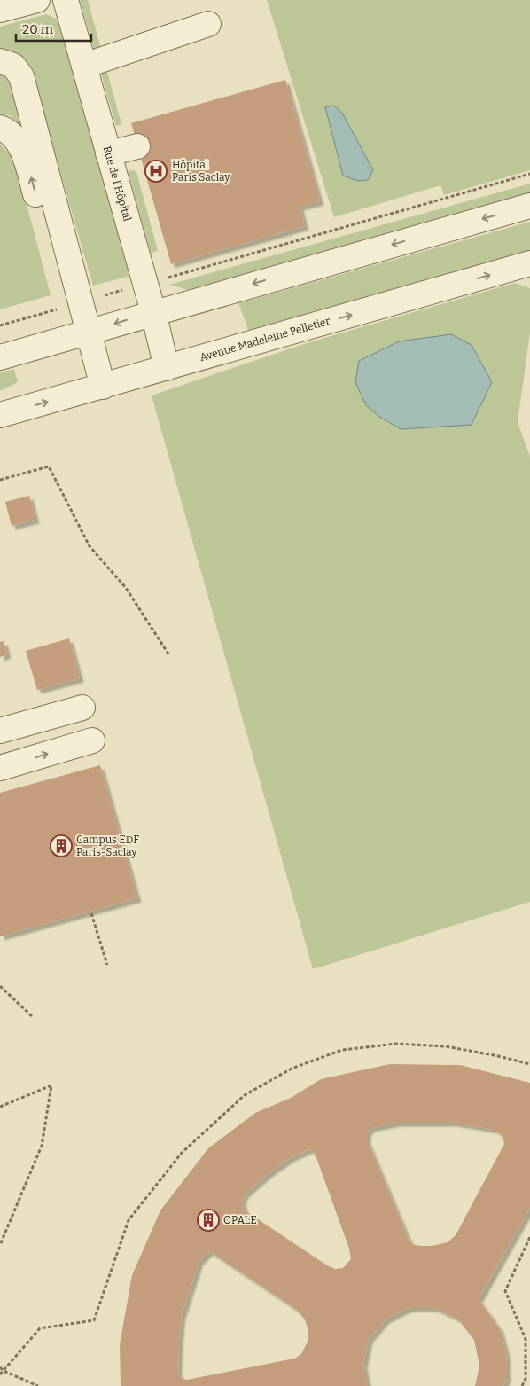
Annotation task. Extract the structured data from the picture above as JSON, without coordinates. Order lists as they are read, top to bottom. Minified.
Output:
{"streets":{"street":["Rue de l'Hôpital","Avenue Madeleine Pelletier"]},"crossings":[["Rue de l'Hôpital","Avenue Madeleine Pelletier"]],"places":{"hospital":["Hôpital Paris Saclay"],"building":["Campus EDF Paris-Saclay","OPALE"]},"scale_bar":"20 m"}
